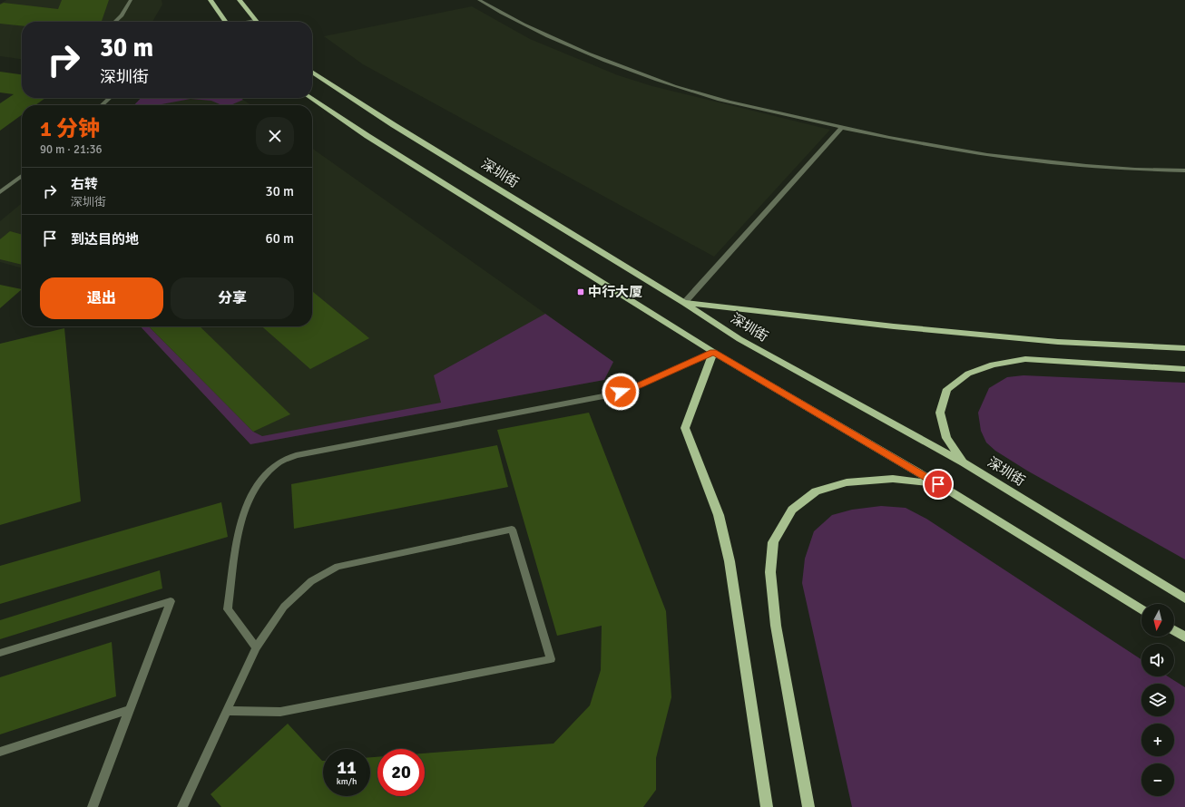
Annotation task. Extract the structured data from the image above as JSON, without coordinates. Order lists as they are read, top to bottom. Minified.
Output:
{"streets":{"main road":["深圳街"]},"places":{"transit":["中行大厦"]},"north":"bottom","page":{"turn":["30 m","深圳街"],"heading":["1 分钟","90 m · 21:36"],"list":[{"name":"右转","note":"深圳街","value":"30 m"},{"name":"到达目的地","value":"60 m"}],"buttons":["退出","分享"],"map_buttons":["+","−"],"speed":"11 km/h","limit":"20"}}
